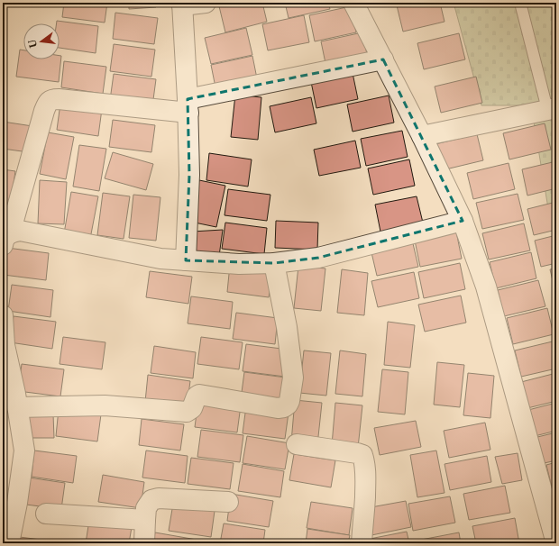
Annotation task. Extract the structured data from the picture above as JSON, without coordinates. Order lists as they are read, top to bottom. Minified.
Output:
{"north":"left"}
